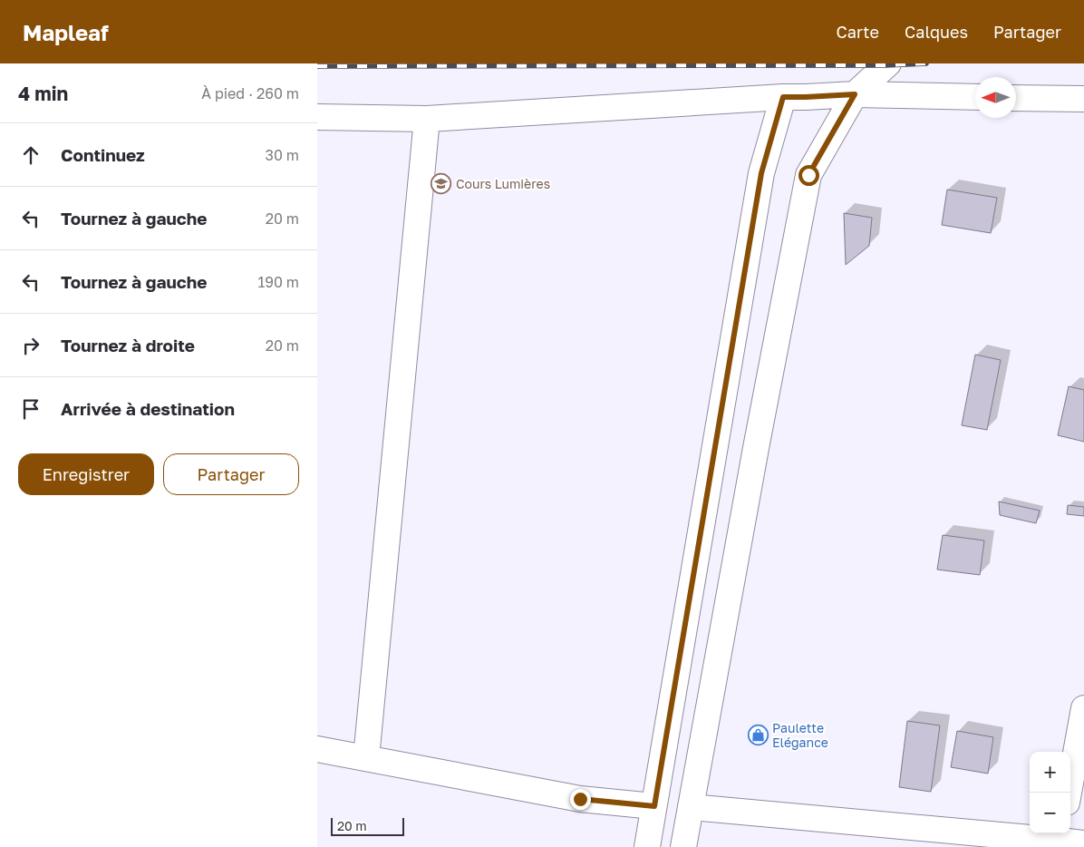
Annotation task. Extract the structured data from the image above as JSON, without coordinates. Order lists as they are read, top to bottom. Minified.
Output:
{"places":{"school or university":["Cours Lumières"],"shop":["Paulette Elégance"]},"scale_bar":"20 m","north":"left","page":{"header":"Mapleaf","nav":["Carte","Calques","Partager"],"heading":["4 min","À pied · 260 m"],"list":[["Continuez","30 m"],["Tournez à gauche","20 m"],["Tournez à gauche","190 m"],["Tournez à droite","20 m"],"Arrivée à destination"],"buttons":["Enregistrer","Partager"],"map_buttons":["+","−"],"scale":"20 m"}}
